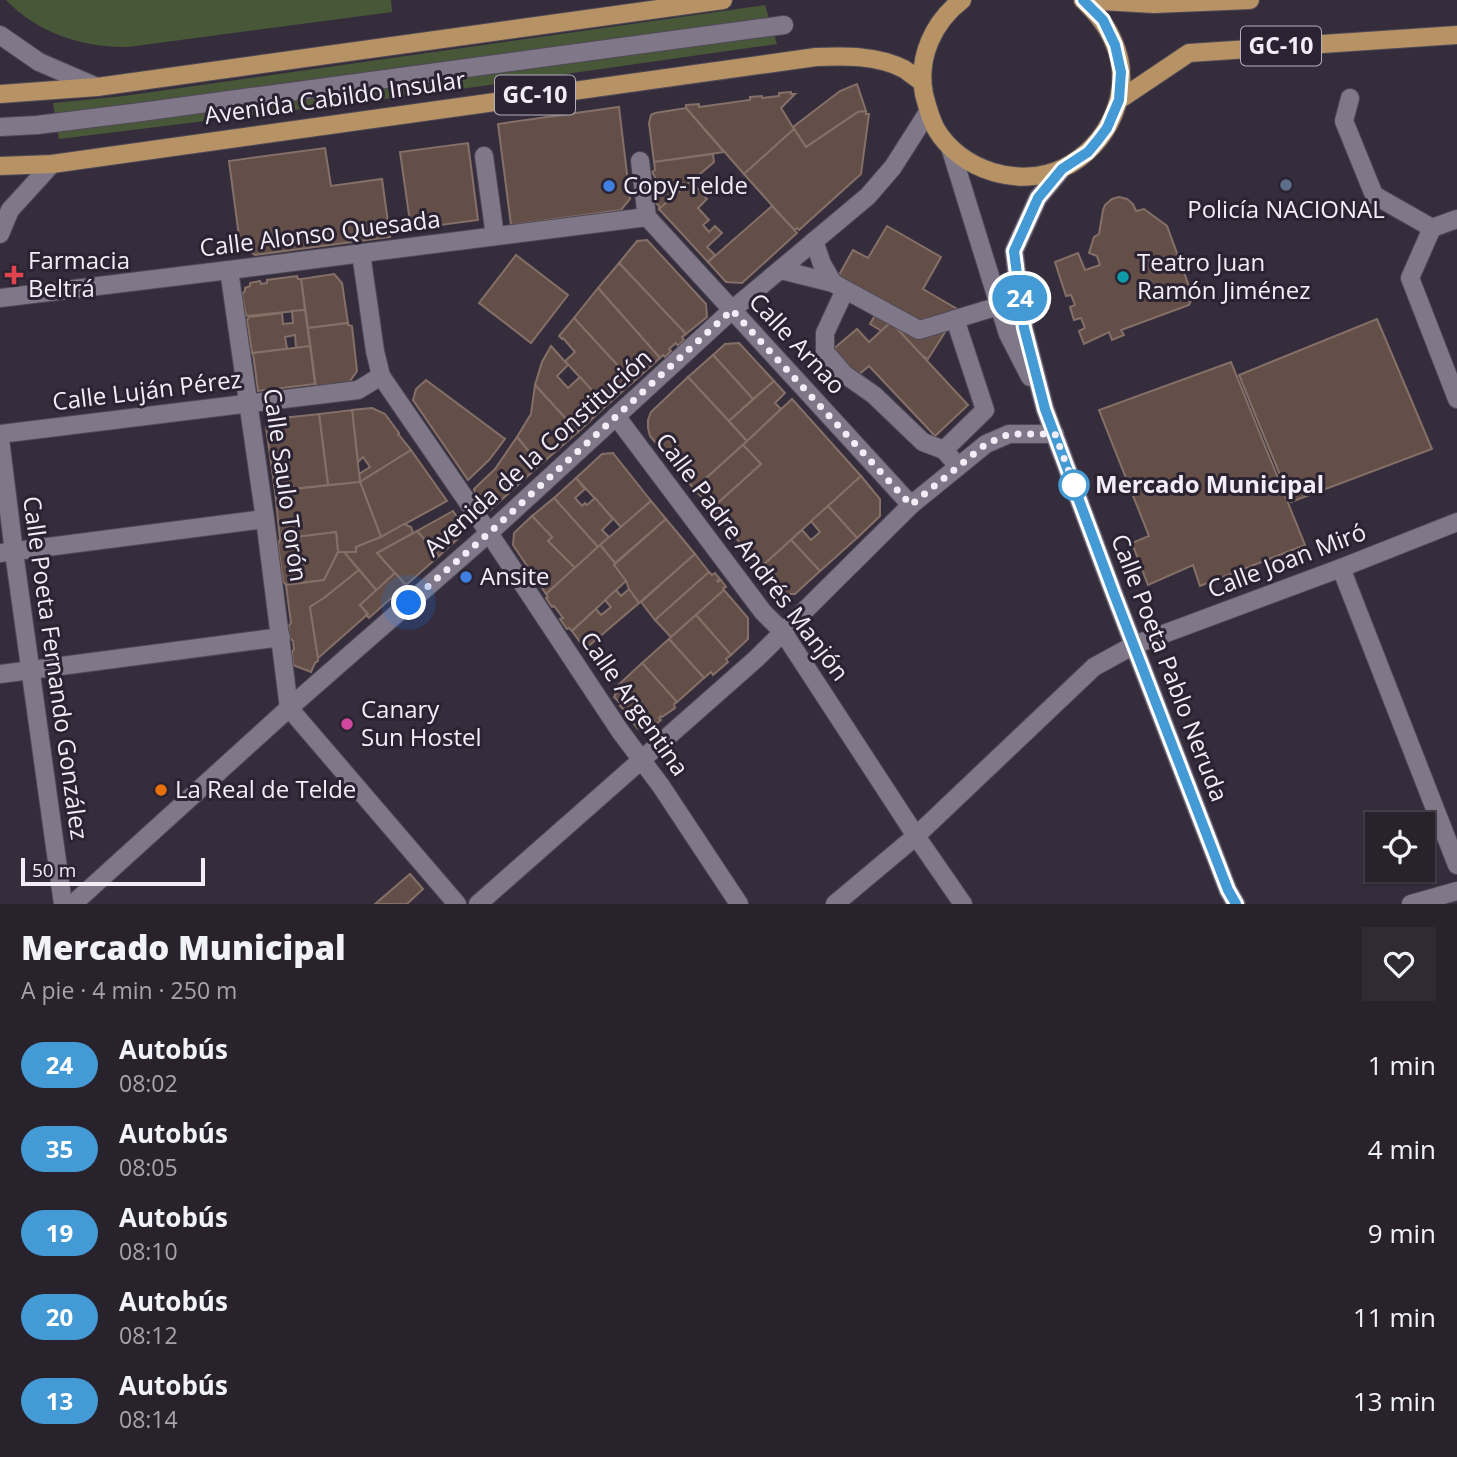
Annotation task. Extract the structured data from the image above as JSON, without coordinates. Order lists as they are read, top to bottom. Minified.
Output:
{"streets":{"main road":["GC-10","Avenida Cabildo Insular"],"street":["Calle Alonso Quesada","Calle Arnao","Calle Luján Pérez","Avenida de la Constitución","Calle Saulo Torón","Calle Padre Andrés Manjón","Calle Joan Miró","Calle Poeta Fernando González","Calle Poeta Pablo Neruda","Calle Argentina"]},"crossings":[["GC-10","Avenida Cabildo Insular"],["GC-10","Avenida de la Constitución"],["GC-10","Calle Poeta Pablo Neruda"],["Calle Alonso Quesada","Calle Arnao"],["Calle Alonso Quesada","Calle Saulo Torón"],["Calle Arnao","Avenida de la Constitución"],["Calle Luján Pérez","Calle Saulo Torón"],["Calle Luján Pérez","Calle Argentina"],["Avenida de la Constitución","Calle Saulo Torón"],["Avenida de la Constitución","Calle Padre Andrés Manjón"],["Avenida de la Constitución","Calle Argentina"],["Calle Padre Andrés Manjón","Calle Joan Miró"],["Calle Joan Miró","Calle Poeta Pablo Neruda"]],"places":{"other":["Policía NACIONAL","Copy-Telde","Teatro Juan Ramón Jiménez","Mercado Municipal","Ansite","Canary Sun Hostel","La Real de Telde"],"health":["Farmacia Beltrá"]},"lines":["bus line 24"],"scale_bar":"50 m","page":{"on_map":"24","scale":"50 m","heading":["Mercado Municipal","A pie · 4 min · 250 m"],"list":[{"mark":"24","name":"Autobús","note":"08:02","value":"1 min"},{"mark":"35","name":"Autobús","note":"08:05","value":"4 min"},{"mark":"19","name":"Autobús","note":"08:10","value":"9 min"},{"mark":"20","name":"Autobús","note":"08:12","value":"11 min"},{"mark":"13","name":"Autobús","note":"08:14","value":"13 min"}]}}
